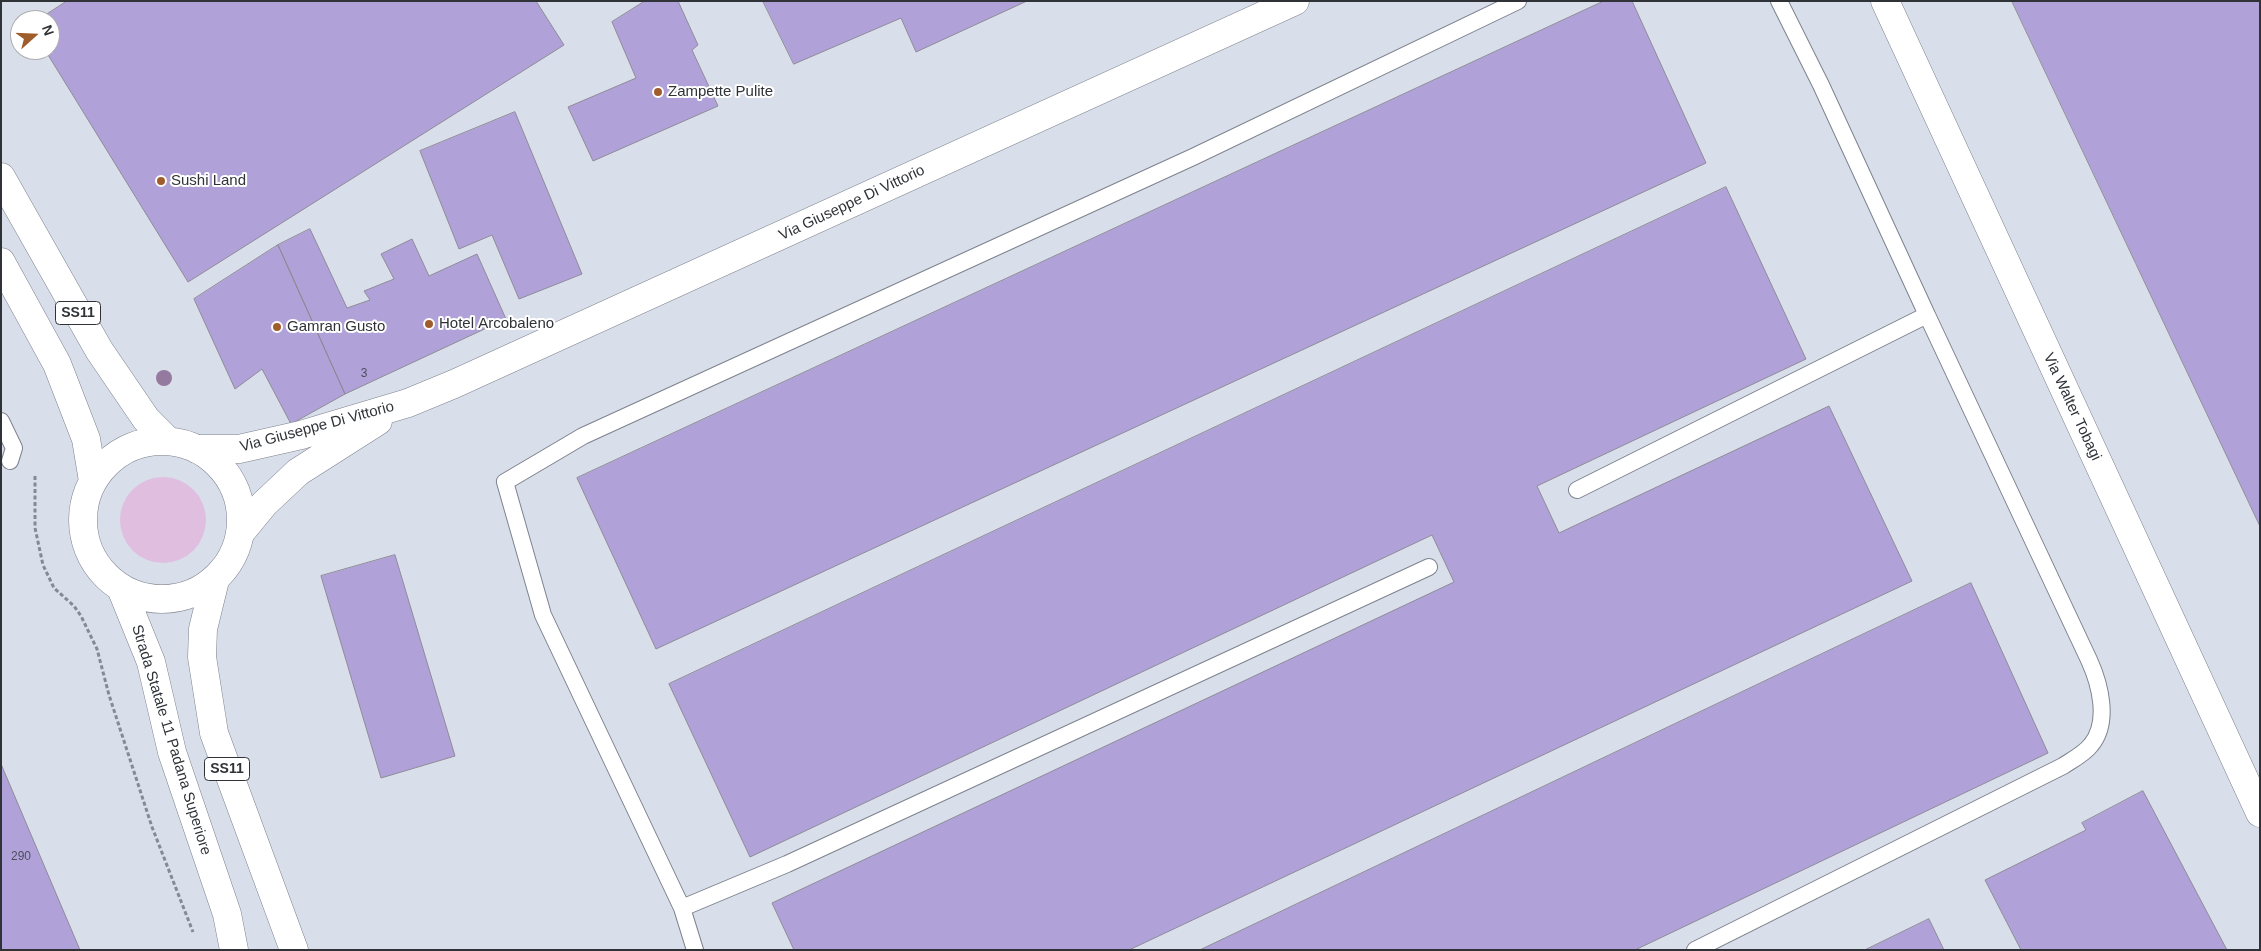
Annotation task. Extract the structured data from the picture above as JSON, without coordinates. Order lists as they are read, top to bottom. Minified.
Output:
{"streets":{"street":["Via Giuseppe Di Vittorio","SS11","Via Walter Tobagi","Strada Statale 11 Padana Superiore"]},"crossings":[["Via Giuseppe Di Vittorio","Strada Statale 11 Padana Superiore"]],"places":["Zampette Pulite","Sushi Land","Hotel Arcobaleno","Gamran Gusto"],"house_numbers":["3","290"],"north":"right"}
